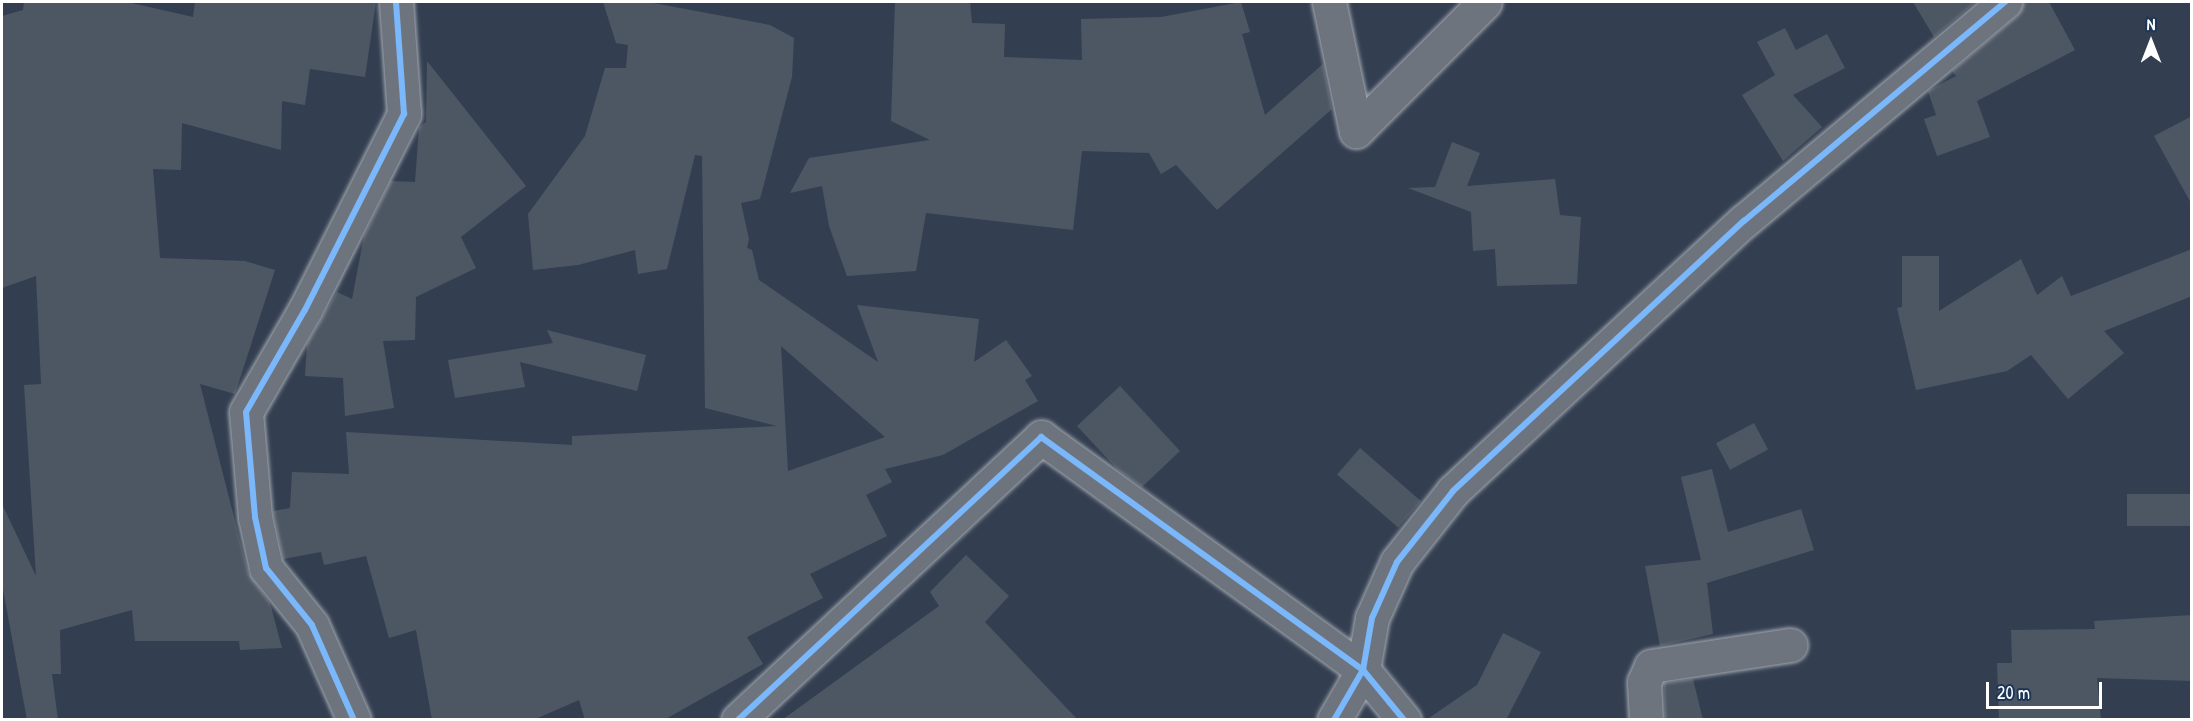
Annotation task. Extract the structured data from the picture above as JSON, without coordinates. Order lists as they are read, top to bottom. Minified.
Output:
{"scale_bar":"20 m","north":"top"}
